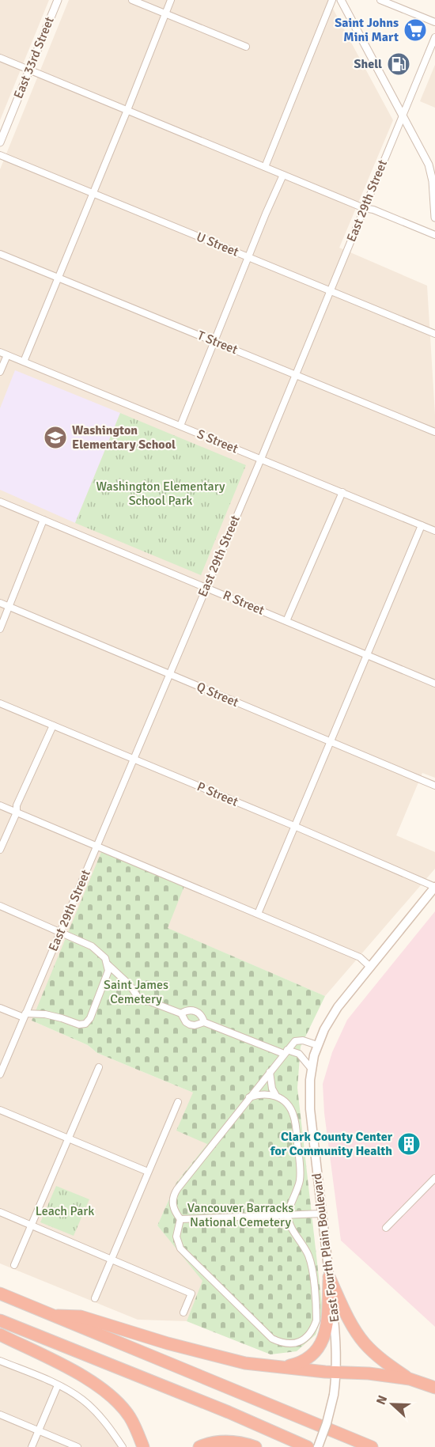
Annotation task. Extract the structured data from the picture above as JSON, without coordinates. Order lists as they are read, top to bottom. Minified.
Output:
{"streets":{"main road":["East Fourth Plain Boulevard"],"street":["East 33rd Street","East 29th Street","U Street","T Street","S Street","R Street","Q Street","P Street"]},"crossings":[["East 29th Street","U Street"],["East 29th Street","T Street"],["East 29th Street","S Street"],["East 29th Street","R Street"],["East 29th Street","Q Street"],["East 29th Street","P Street"],["P Street","East Fourth Plain Boulevard"]],"parks":["Washington Elementary School Park","Saint James Cemetery","Vancouver Barracks National Cemetery","Leach Park"],"places":{"supermarket":["Saint Johns Mini Mart"],"fuel station":["Shell"],"school or university":["Washington Elementary School"],"building":["Clark County Center for Community Health"]},"north":"left"}
